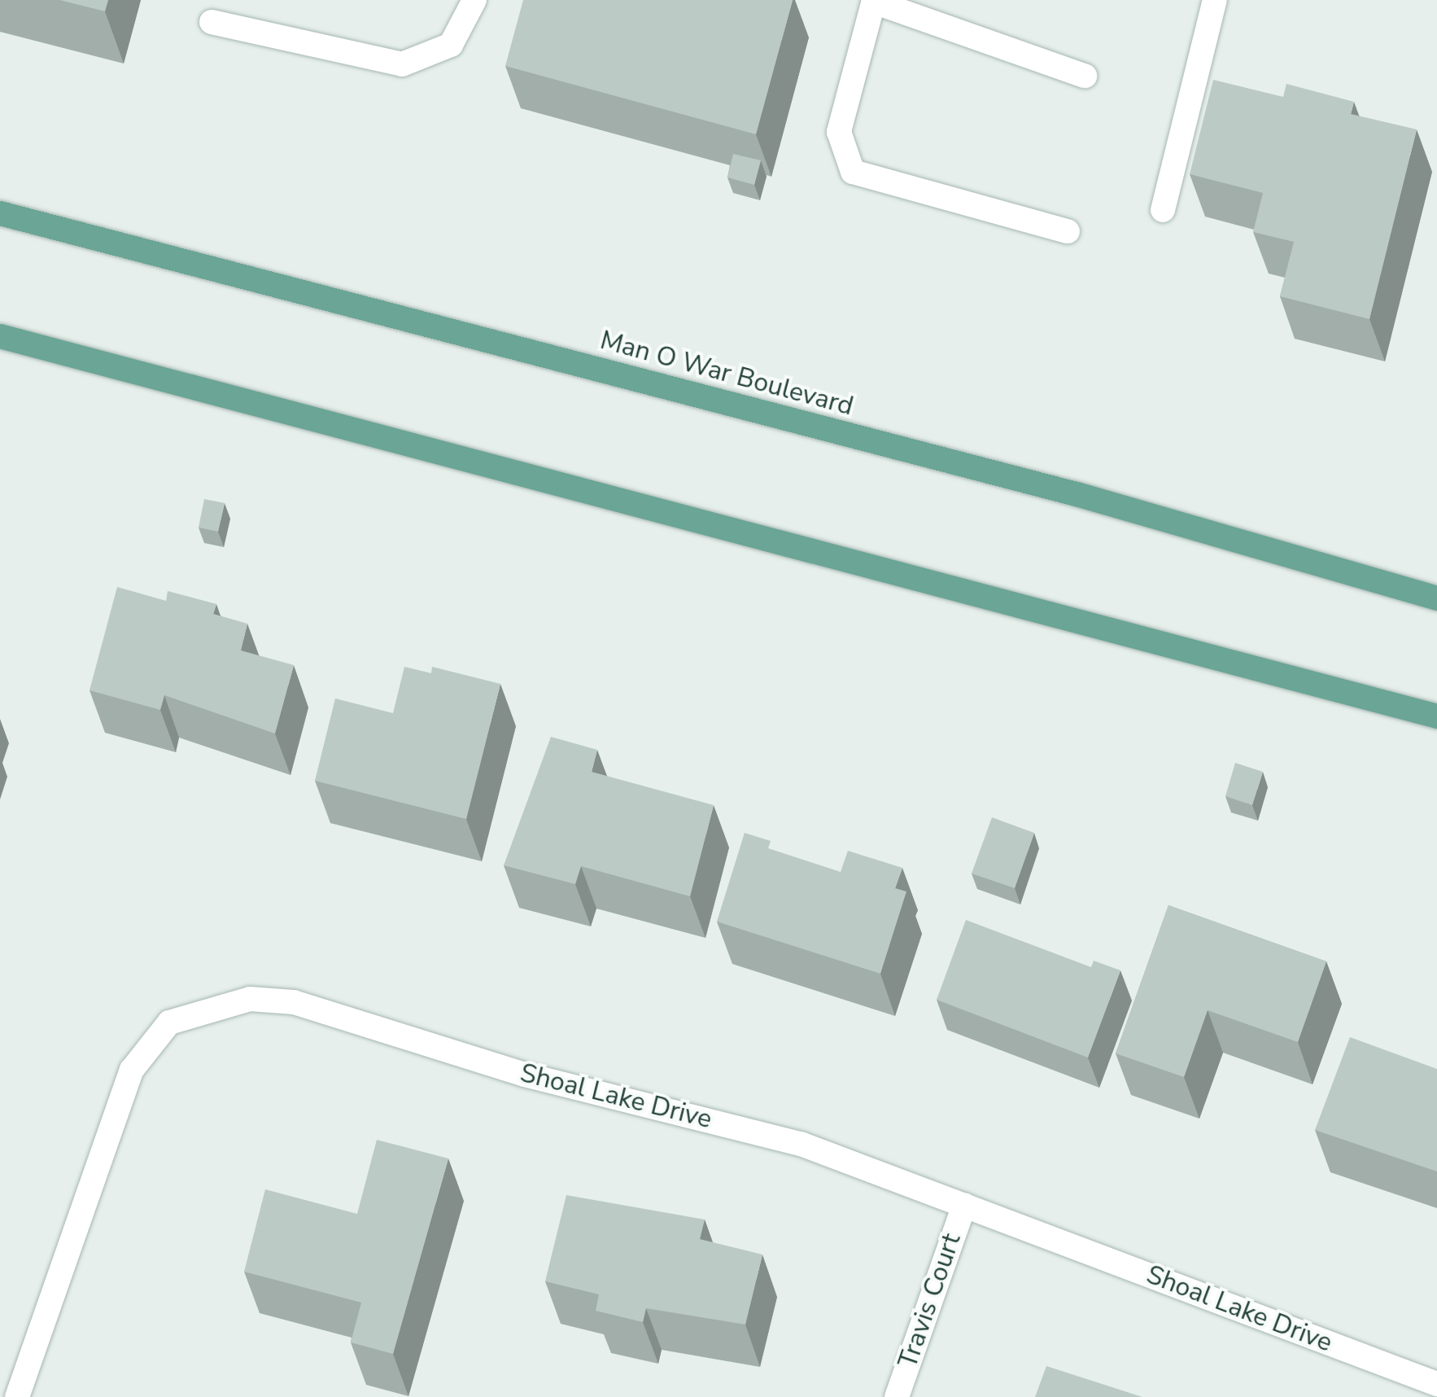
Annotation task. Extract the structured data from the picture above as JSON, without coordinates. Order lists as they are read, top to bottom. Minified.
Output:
{"streets":{"main road":["Man O War Boulevard"],"street":["Shoal Lake Drive","Travis Court"]},"crossings":[["Shoal Lake Drive","Travis Court"]]}
